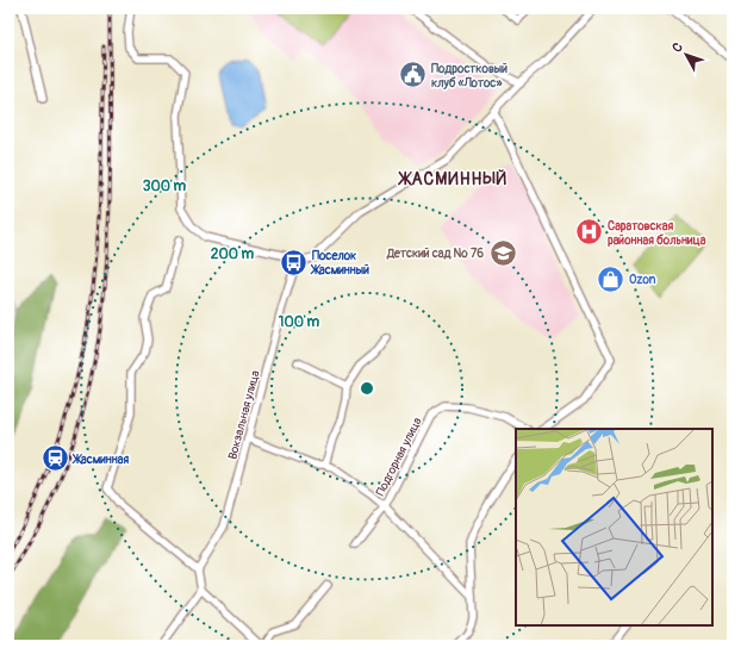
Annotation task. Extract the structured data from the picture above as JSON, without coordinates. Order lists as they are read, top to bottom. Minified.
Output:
{"streets":{"street":["Вокзальная улица","Подгорная улица"]},"districts":["ЖАСМИННЫЙ"],"places":{"public building":["Подростковый клуб «Лотос»"],"hospital":["Саратовская районная больница"],"school or university":["Детский сад № 76"],"bus stop":["Поселок Жасминный"],"shop":["Ozon"],"station":["Жасминная"]},"north":"top left","rings":["300 m","200 m","100 m"]}
